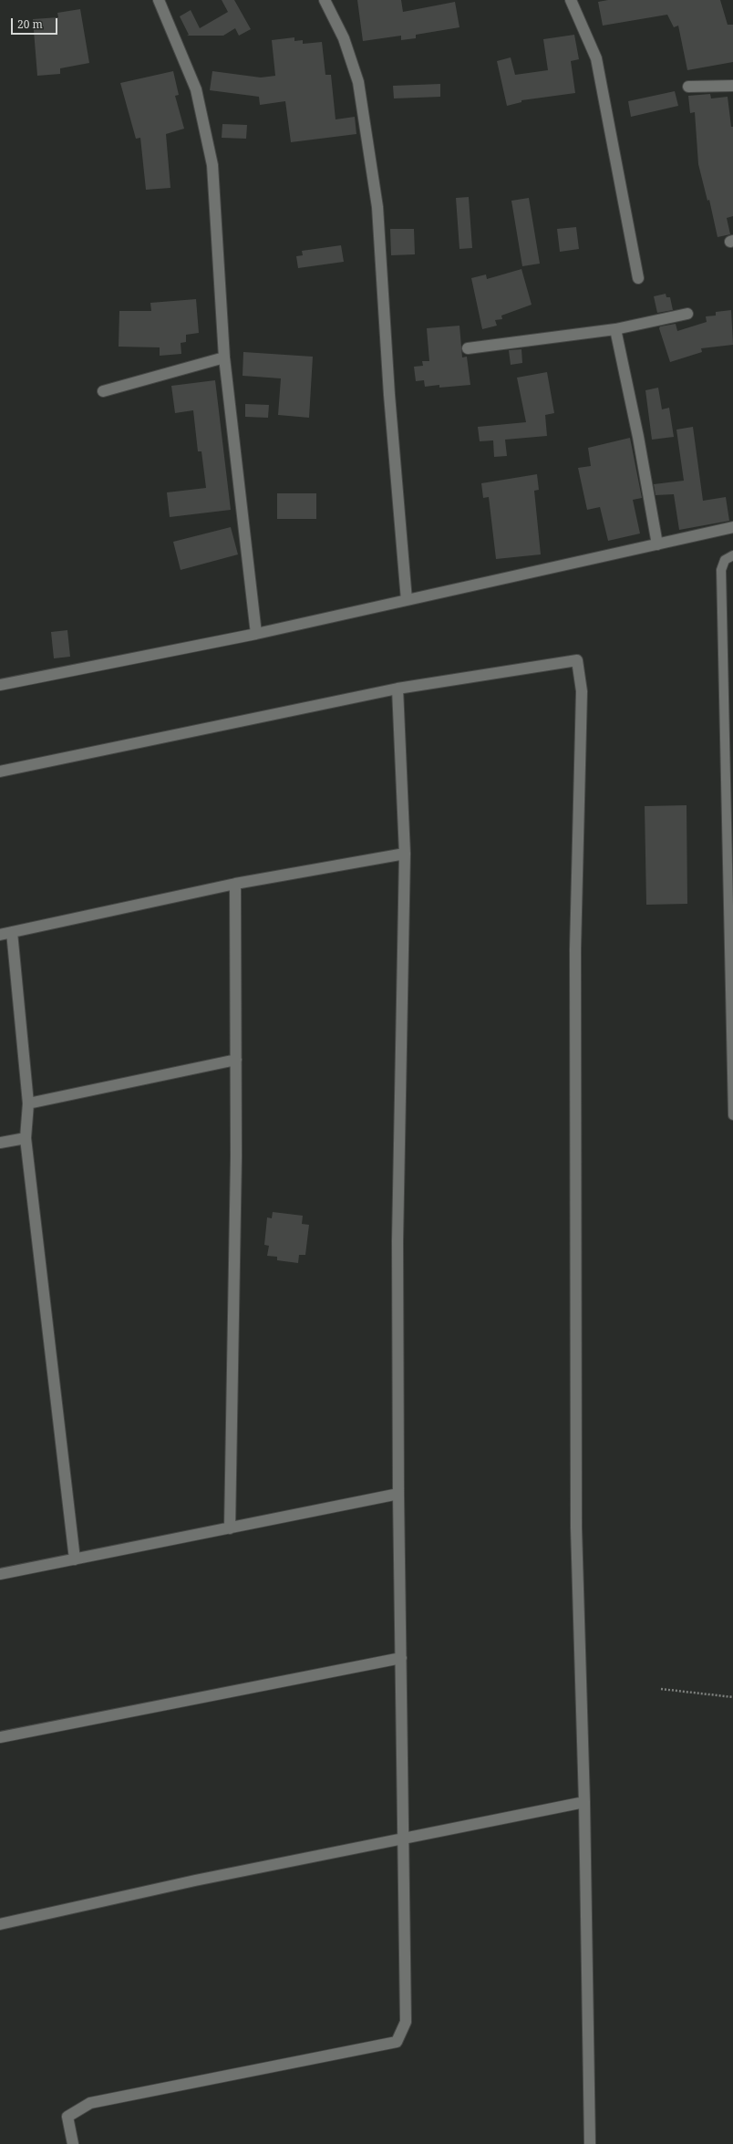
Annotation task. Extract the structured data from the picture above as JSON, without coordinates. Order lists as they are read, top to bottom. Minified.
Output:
{"scale_bar":"20 m"}
